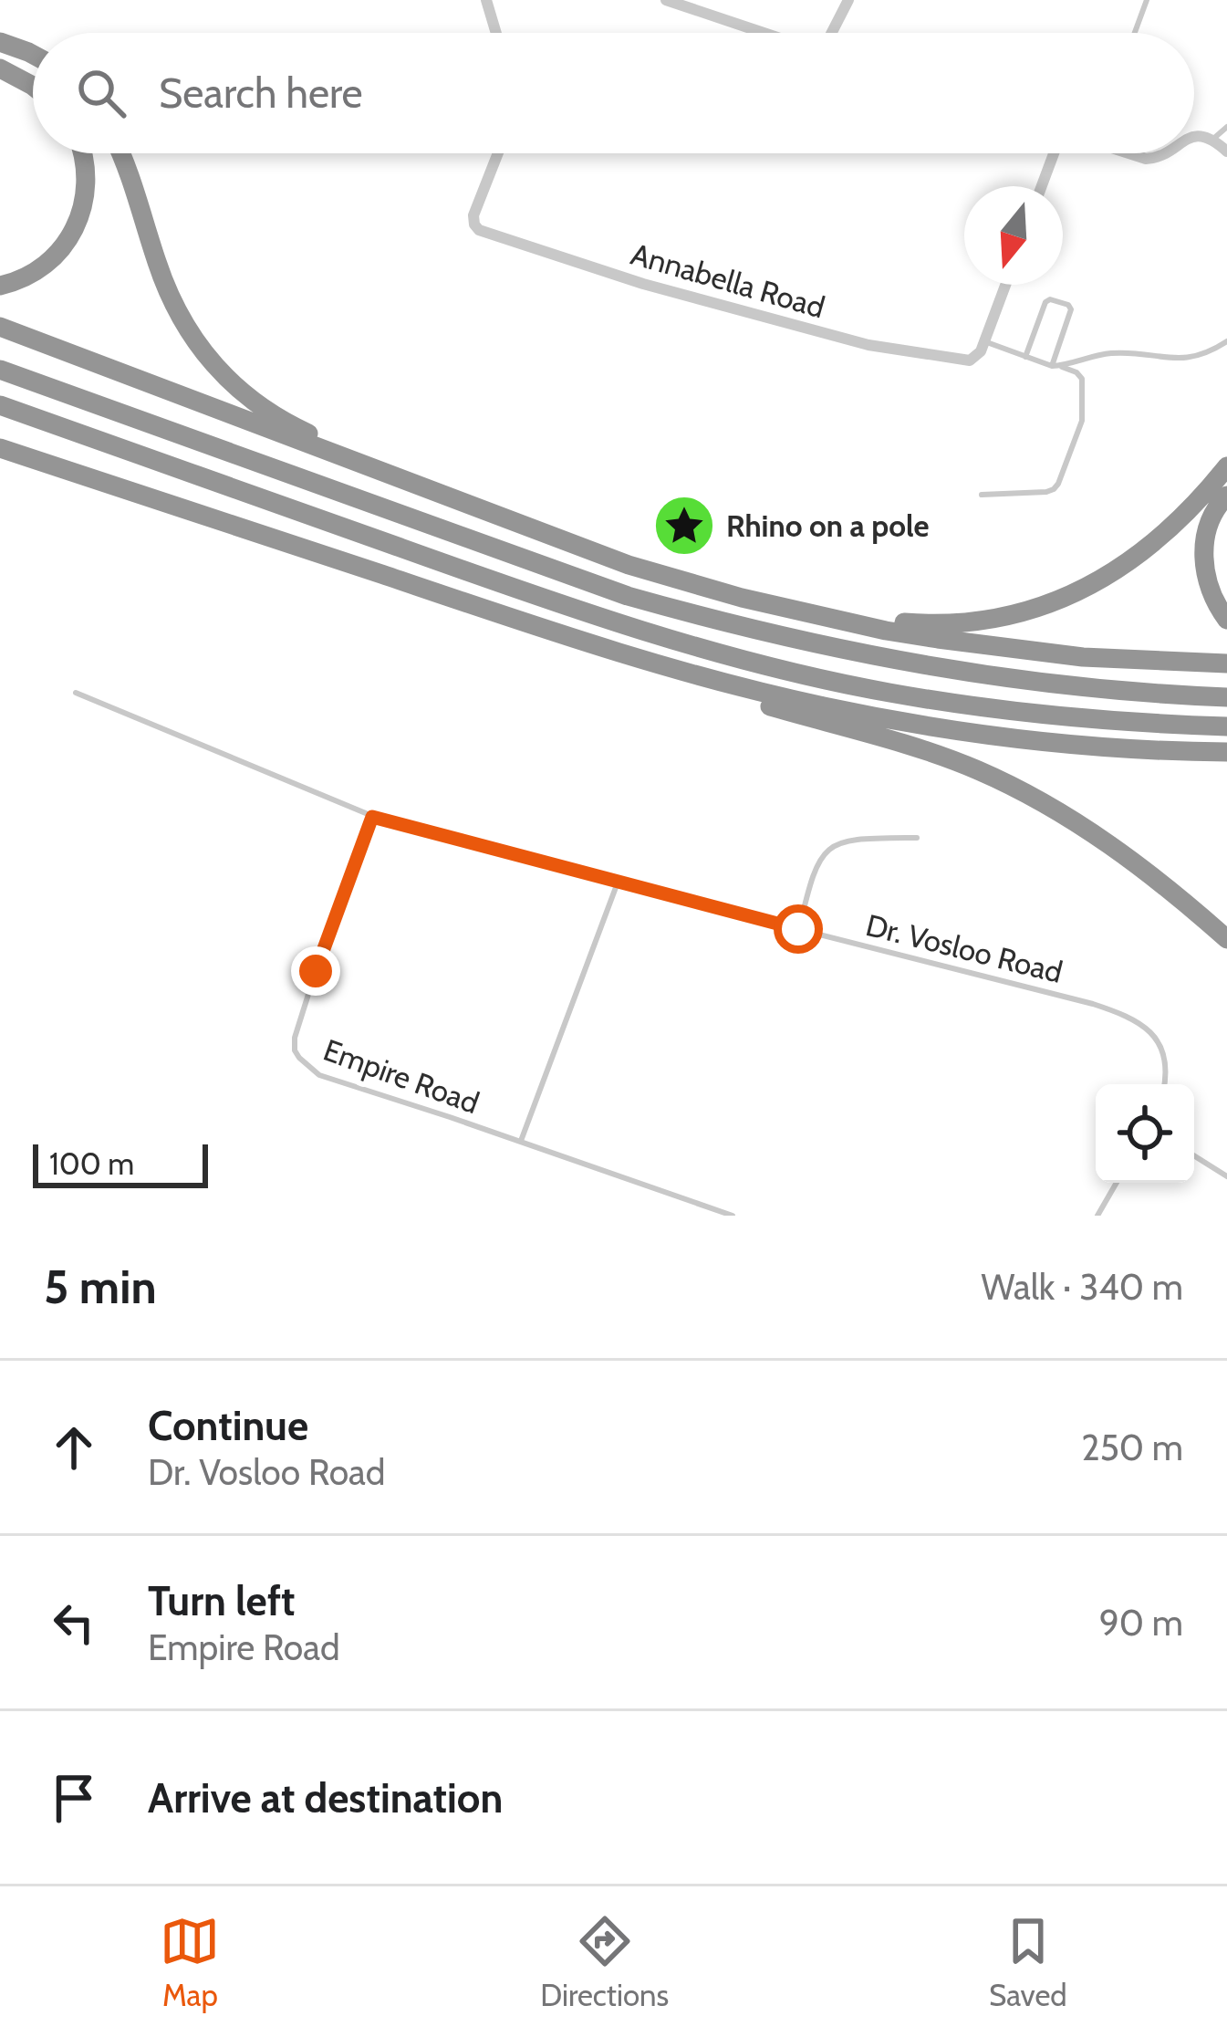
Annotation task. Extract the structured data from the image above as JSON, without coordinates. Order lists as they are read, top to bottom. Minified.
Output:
{"streets":{"street":["Annabella Road"],"lane":["Dr. Vosloo Road","Empire Road"]},"crossings":[["Dr. Vosloo Road","Empire Road"]],"places":{"place":["Rhino on a pole"]},"scale_bar":"100 m","north":"bottom","page":{"search":"Search here","scale":"100 m","heading":["5 min","Walk · 340 m"],"list":[["Continue","Dr. Vosloo Road","250 m"],["Turn left","Empire Road","90 m"],"Arrive at destination"],"nav":["Map","Directions","Saved"]}}
